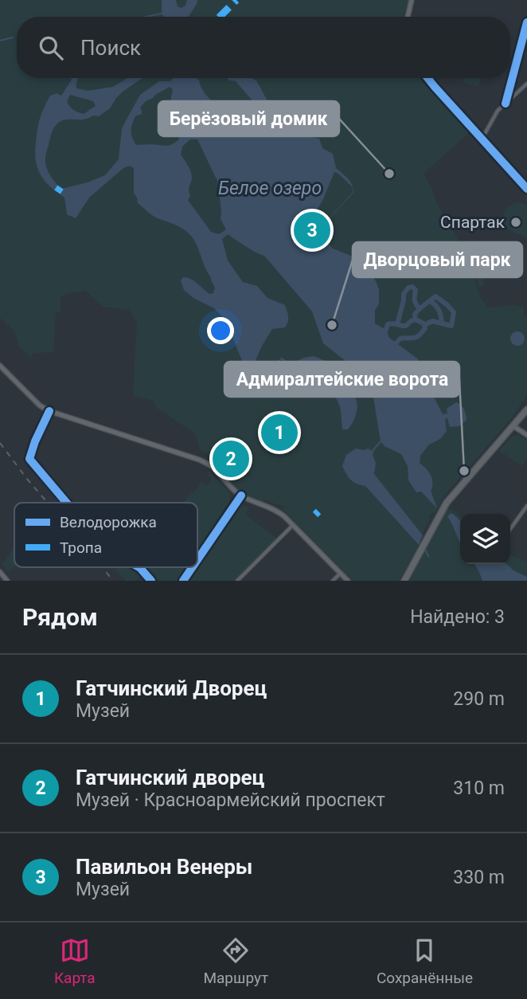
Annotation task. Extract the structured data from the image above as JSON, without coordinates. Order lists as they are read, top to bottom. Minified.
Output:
{"water":["Белое озеро"],"places":["Берёзовый домик","Спартак","Дворцовый парк","Адмиралтейские ворота"],"legend":["Велодорожка","Тропа"],"page":{"search":"Поиск","pins":["3","1","2"],"heading":["Рядом","Найдено: 3"],"list":[{"mark":"1","name":"Гатчинский Дворец","note":"Музей","value":"290 m"},{"mark":"2","name":"Гатчинский дворец","note":"Музей · Красноармейский проспект","value":"310 m"},{"mark":"3","name":"Павильон Венеры","note":"Музей","value":"330 m"}],"nav":["Карта","Маршрут","Сохранённые"]}}
